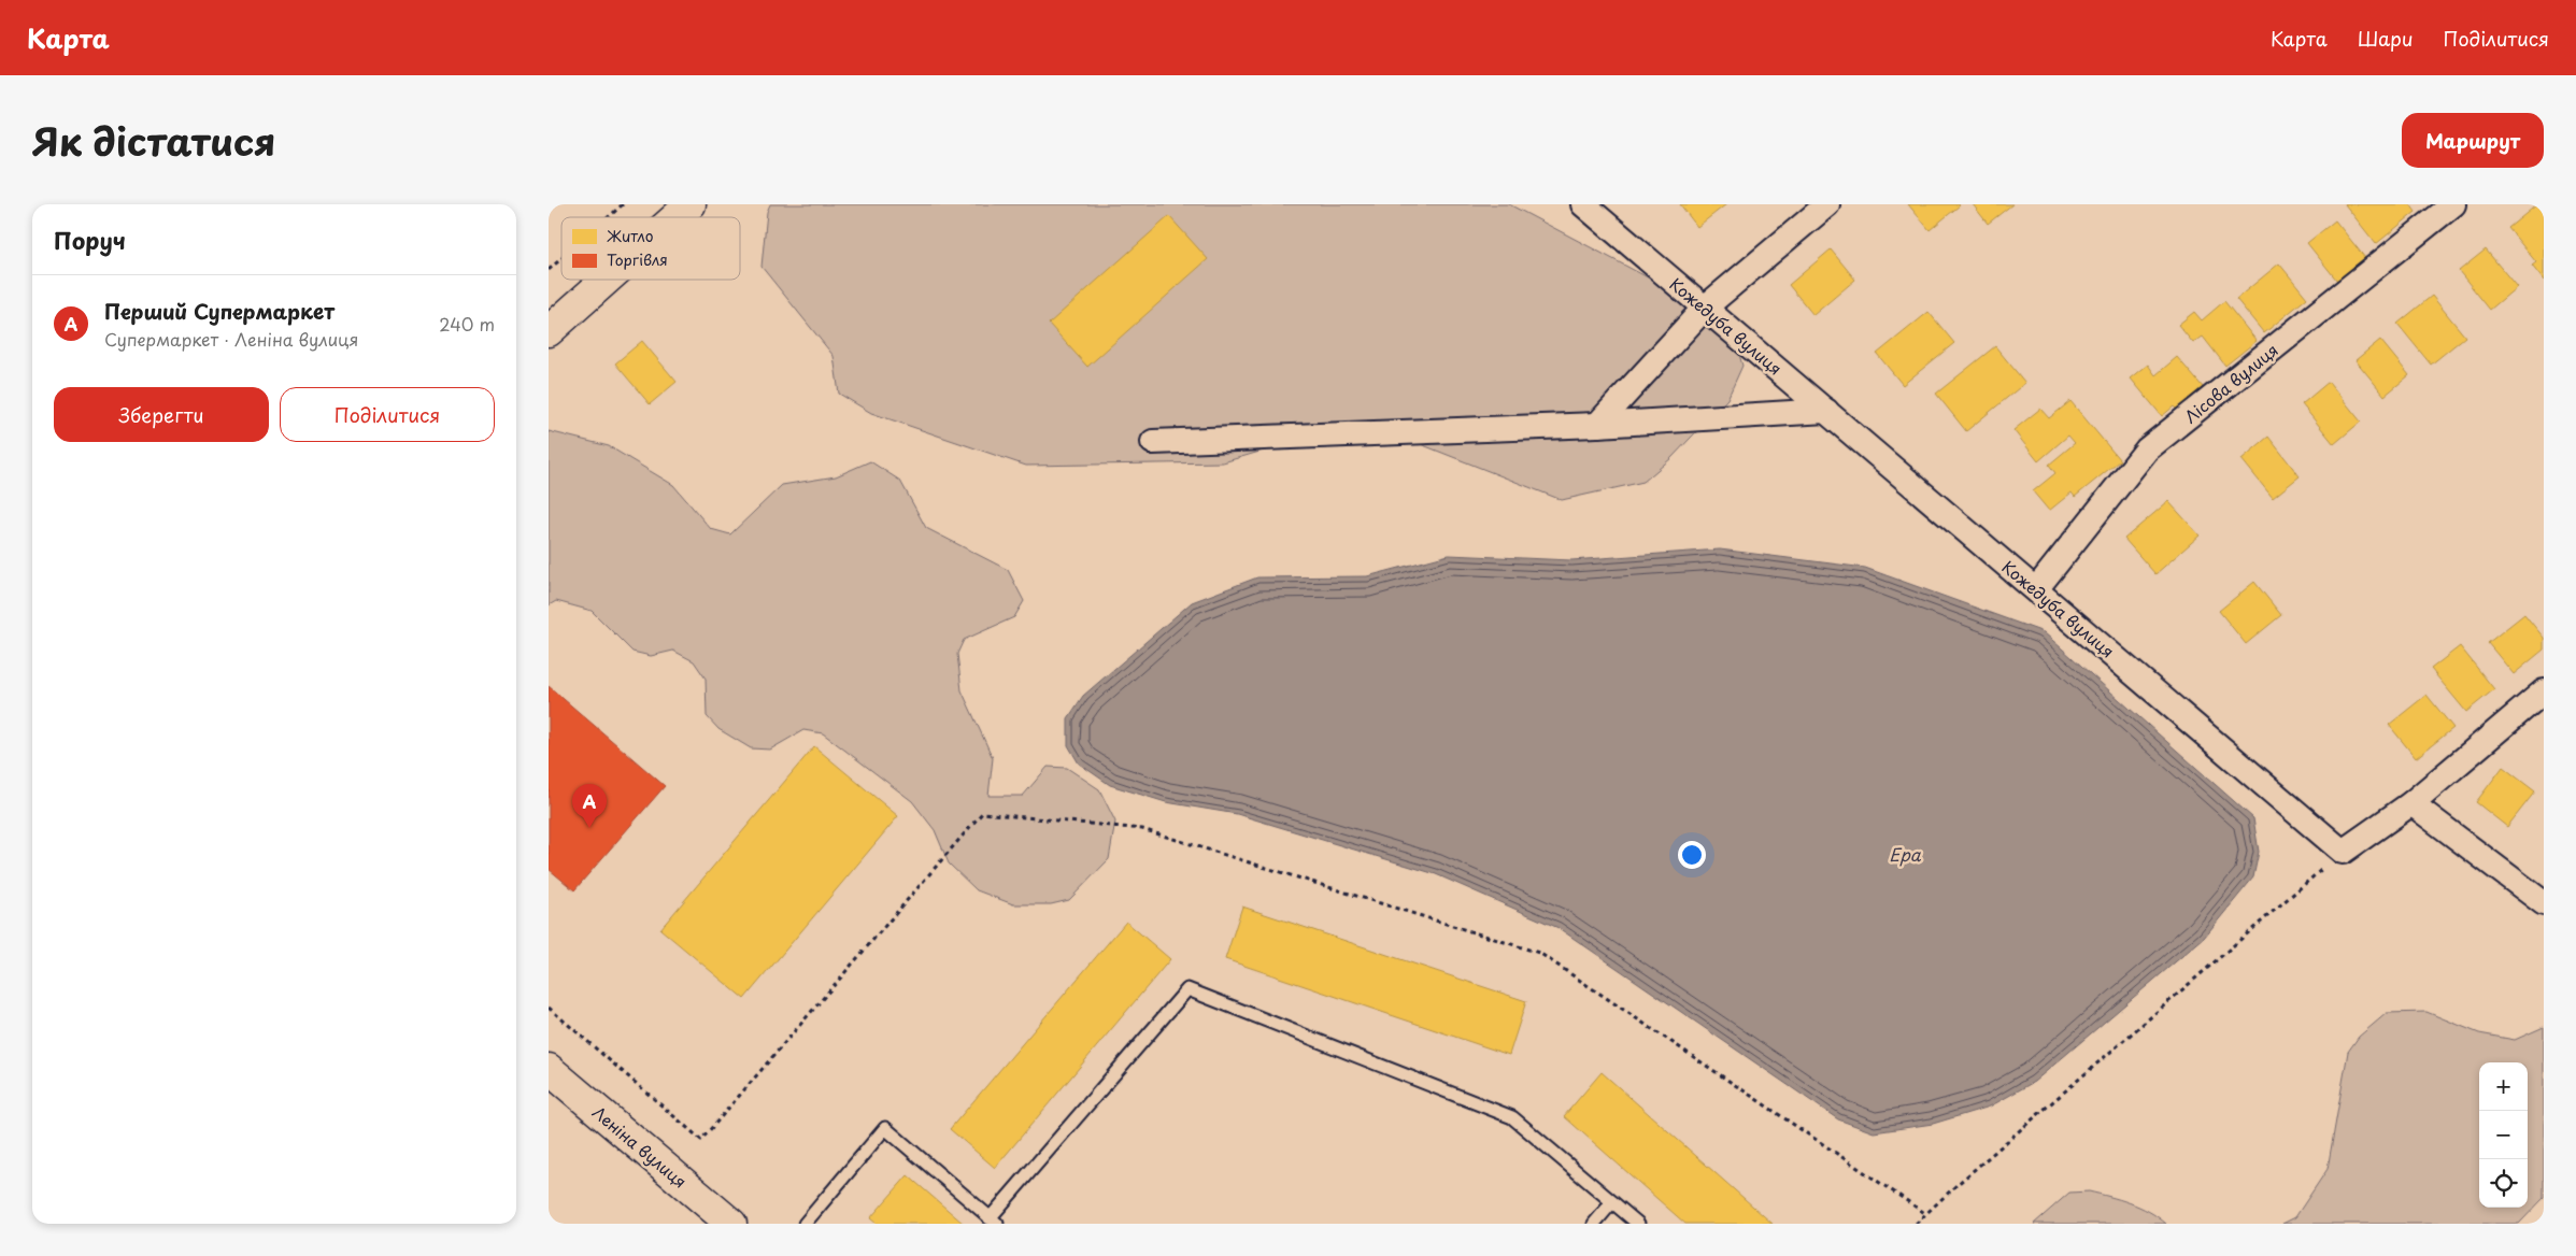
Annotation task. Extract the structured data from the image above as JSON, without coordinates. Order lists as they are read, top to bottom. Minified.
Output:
{"streets":{"main road":["Леніна вулиця"],"street":["Кожедуба вулиця","Лісова вулиця"]},"crossings":[["Кожедуба вулиця","Лісова вулиця"]],"water":["Ера"],"legend":["Житло","Торгівля"],"page":{"header":"Карта","nav":["Карта","Шари","Поділитися"],"title":"Як дістатися","buttons":["Маршрут",["Зберегти","Поділитися"]],"heading":"Поруч","list":[{"mark":"A","name":"Перший Супермаркет","note":"Супермаркет · Леніна вулиця","value":"240 m"}],"pins":"A","map_buttons":["+","−"]}}
